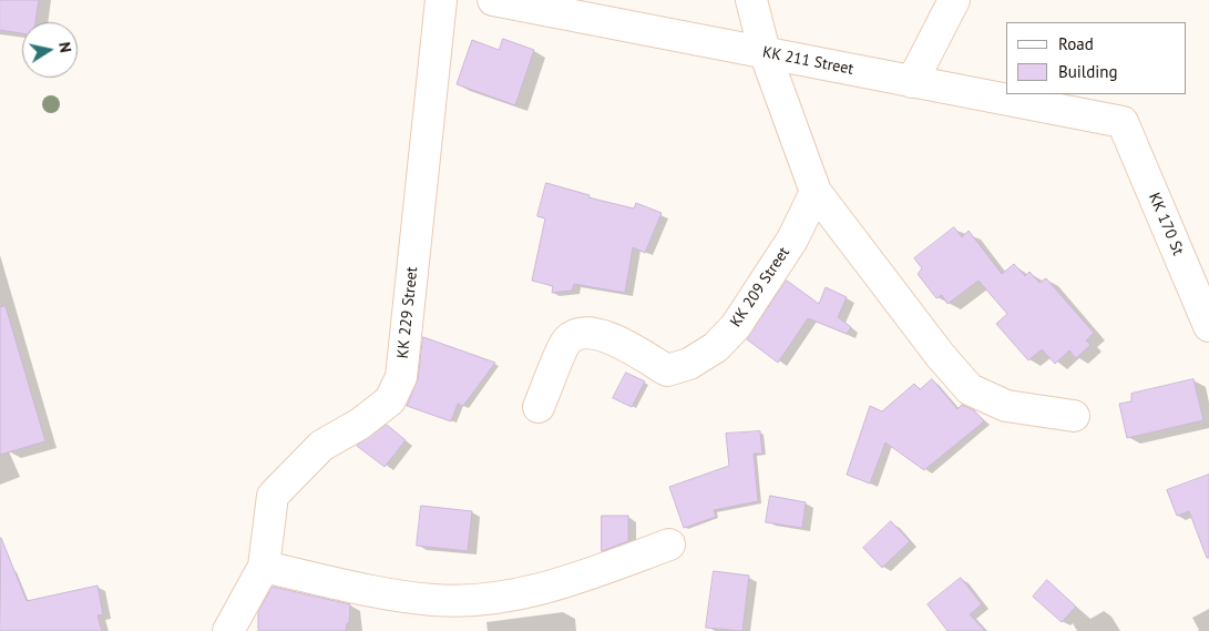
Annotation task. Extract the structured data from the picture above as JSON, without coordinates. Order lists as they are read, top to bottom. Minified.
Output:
{"streets":{"street":["KK 211 Street","KK 170 St","KK 209 Street","KK 229 Street"]},"crossings":[["KK 211 Street","KK 170 St"]],"legend":["Road","Building"],"north":"right"}
